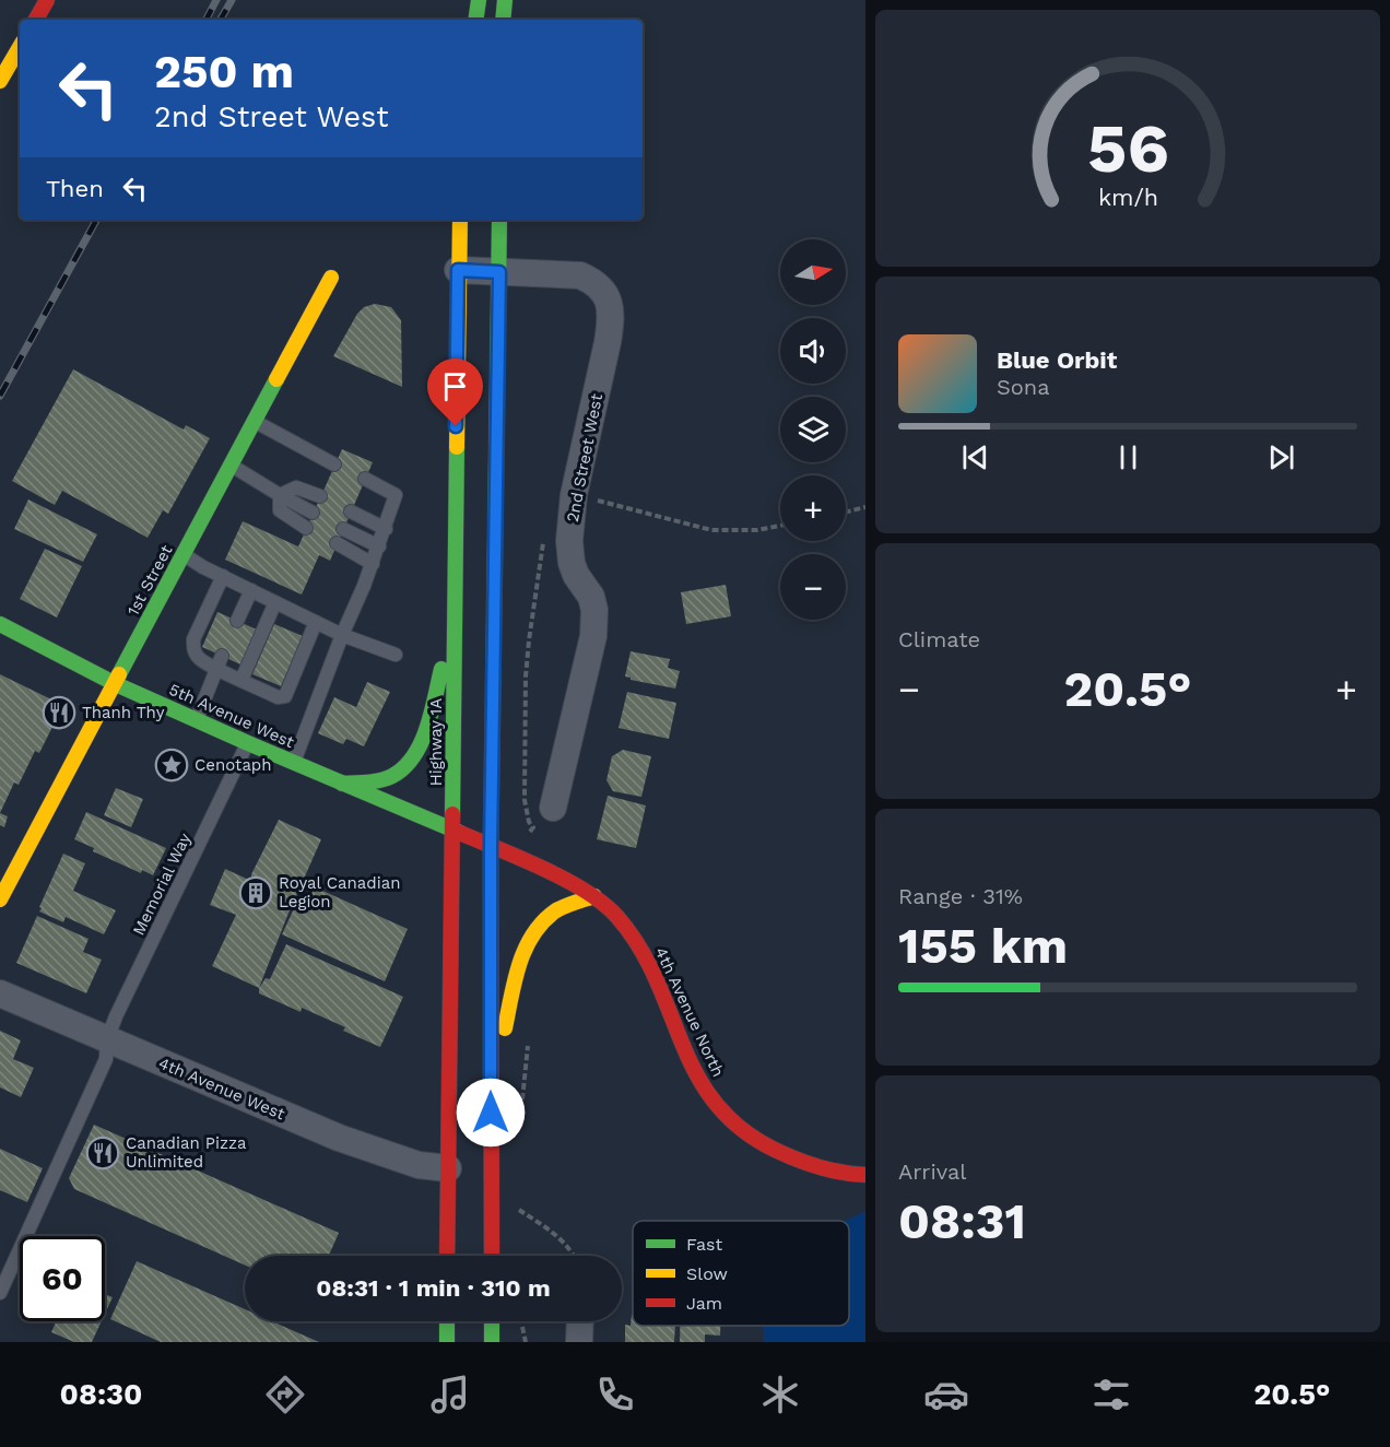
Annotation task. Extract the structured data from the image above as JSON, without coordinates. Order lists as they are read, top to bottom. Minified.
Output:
{"streets":{"main road":["1st Street","5th Avenue West","Highway 1A","4th Avenue North"],"street":["2nd Street West","4th Avenue West"],"lane":["Memorial Way"]},"crossings":[["2nd Street West","Highway 1A"],["1st Street","5th Avenue West"],["5th Avenue West","Highway 1A"],["5th Avenue West","Memorial Way"],["5th Avenue West","4th Avenue North"],["Highway 1A","4th Avenue North"],["Highway 1A","4th Avenue West"],["Memorial Way","4th Avenue West"]],"places":{"restaurant":["Thanh Thy","Canadian Pizza Unlimited"],"place":["Cenotaph"],"building":["Royal Canadian Legion"]},"legend":["Fast","Slow","Jam"],"north":"right","page":{"turn":["250 m","2nd Street West"],"then":"Then","map_buttons":["+","−"],"song":["Blue Orbit","Sona"],"tile":["Climate",["Range · 31%","155 km"],["Arrival","08:31"]],"heat":["−","20.5°","+"],"limit":"60","trip":"08:31 · 1 min · 310 m","tabs":["08:30","20.5°"],"gauge":["56","km/h"]}}
